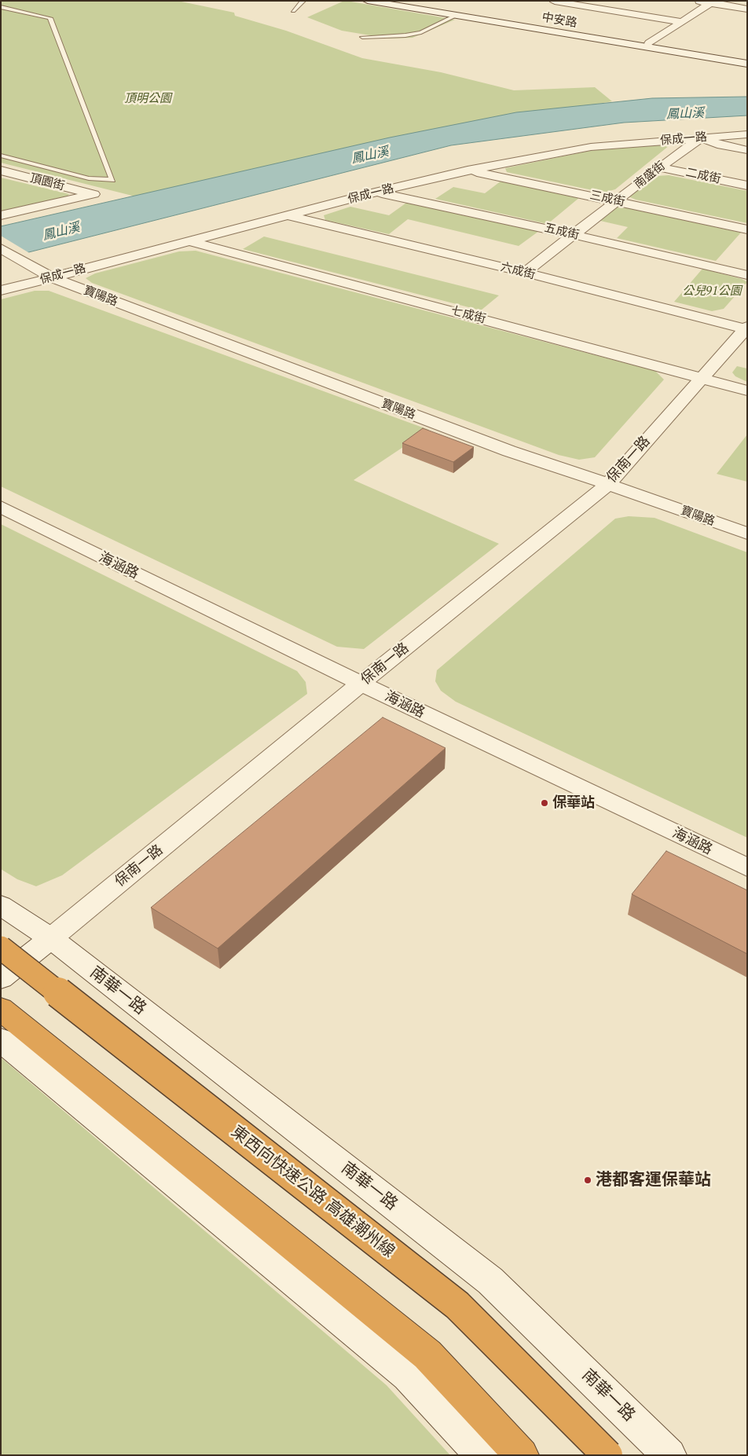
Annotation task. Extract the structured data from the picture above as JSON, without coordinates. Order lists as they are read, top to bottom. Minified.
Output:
{"streets":{"highway":["東西向快速公路 高雄潮州線"],"street":["中安路","保成一路","南盛街","二成街","頂園街","三成街","五成街","六成街","寶陽路","七成街","保南一路","海涵路","南華一路"]},"crossings":[["保成一路","南盛街"],["保成一路","三成街"],["保成一路","五成街"],["保成一路","六成街"],["保成一路","寶陽路"],["保成一路","七成街"],["南盛街","二成街"],["南盛街","三成街"],["南盛街","五成街"],["南盛街","六成街"],["六成街","保南一路"],["寶陽路","保南一路"],["七成街","保南一路"],["保南一路","海涵路"],["保南一路","南華一路"]],"water":["鳳山溪"],"parks":["頂明公園","公兒91公園"],"places":["保華站","港都客運保華站"]}
